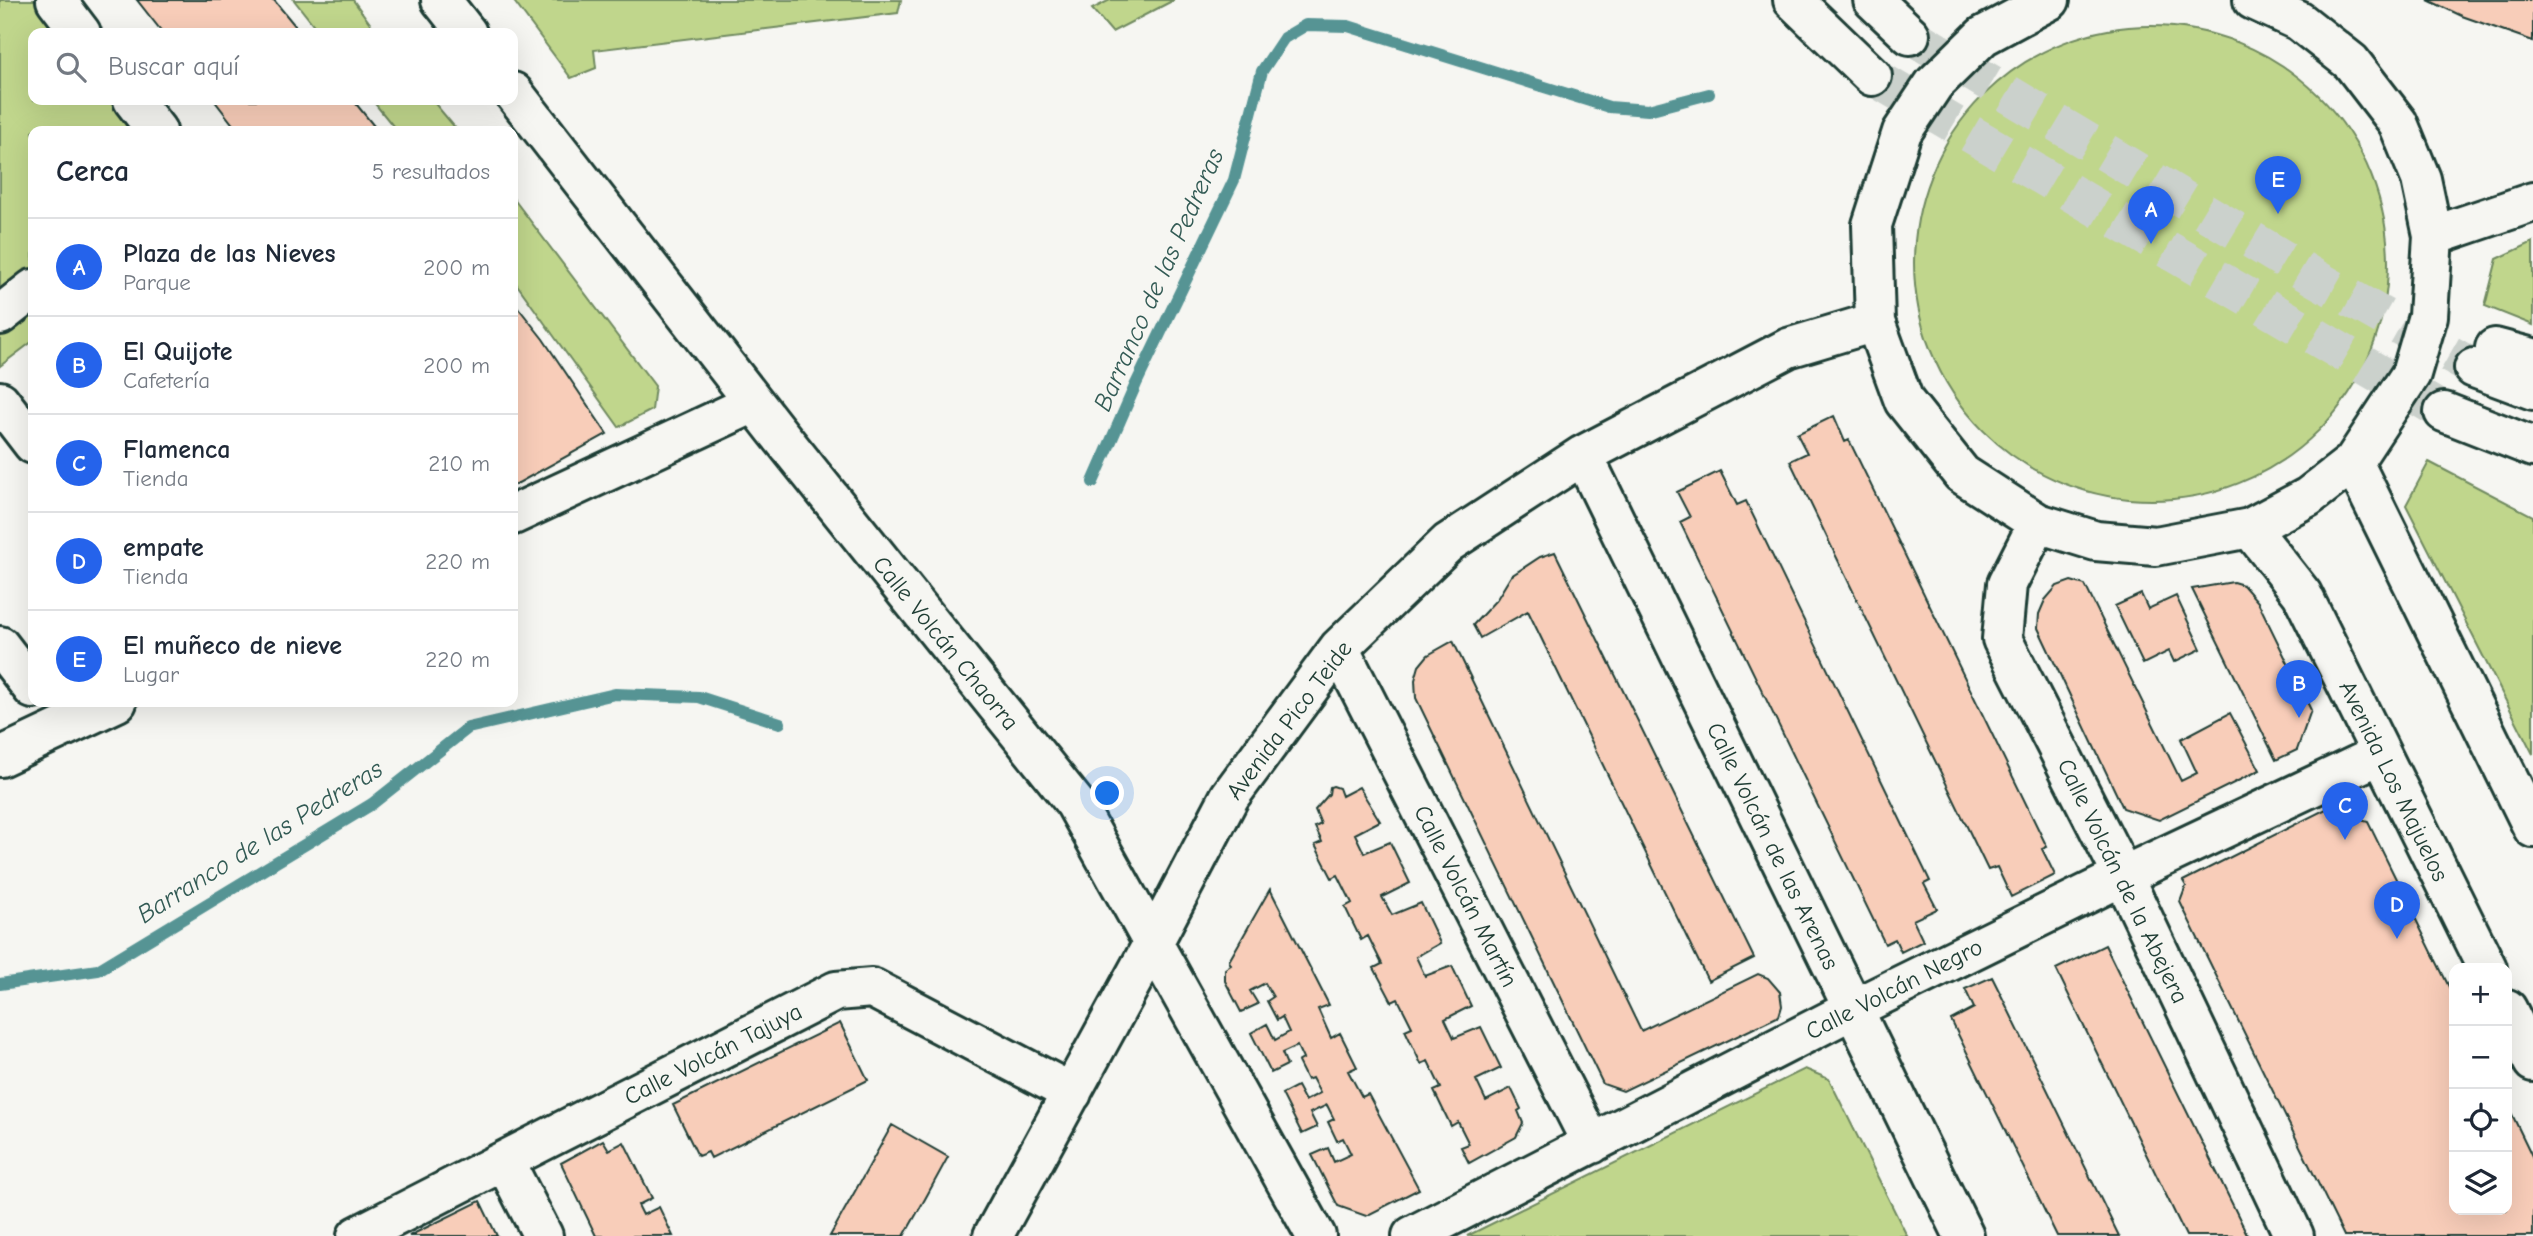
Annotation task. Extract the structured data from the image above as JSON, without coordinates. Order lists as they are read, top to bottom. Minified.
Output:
{"streets":{"main road":["Calle Volcán Chaorra","Avenida Pico Teide","Avenida Los Majuelos","Calle Volcán de las Arenas","Calle Volcán de la Abejera","Calle Volcán Martín","Calle Volcán Negro","Calle Volcán Tajuya"]},"crossings":[["Calle Volcán Chaorra","Avenida Pico Teide"],["Avenida Pico Teide","Calle Volcán de las Arenas"],["Avenida Pico Teide","Calle Volcán Martín"],["Avenida Pico Teide","Calle Volcán Tajuya"],["Avenida Los Majuelos","Calle Volcán Negro"],["Calle Volcán de las Arenas","Calle Volcán Negro"],["Calle Volcán de la Abejera","Calle Volcán Negro"],["Calle Volcán Martín","Calle Volcán Negro"]],"water":["Barranco de las Pedreras"],"page":{"search":"Buscar aquí","heading":["Cerca","5 resultados"],"pins":["E","A","B","C","D"],"list":[{"mark":"A","name":"Plaza de las Nieves","note":"Parque","value":"200 m"},{"mark":"B","name":"El Quijote","note":"Cafetería","value":"200 m"},{"mark":"C","name":"Flamenca","note":"Tienda","value":"210 m"},{"mark":"D","name":"empate","note":"Tienda","value":"220 m"},{"mark":"E","name":"El muñeco de nieve","note":"Lugar","value":"220 m"}],"map_buttons":["+","−"]}}
